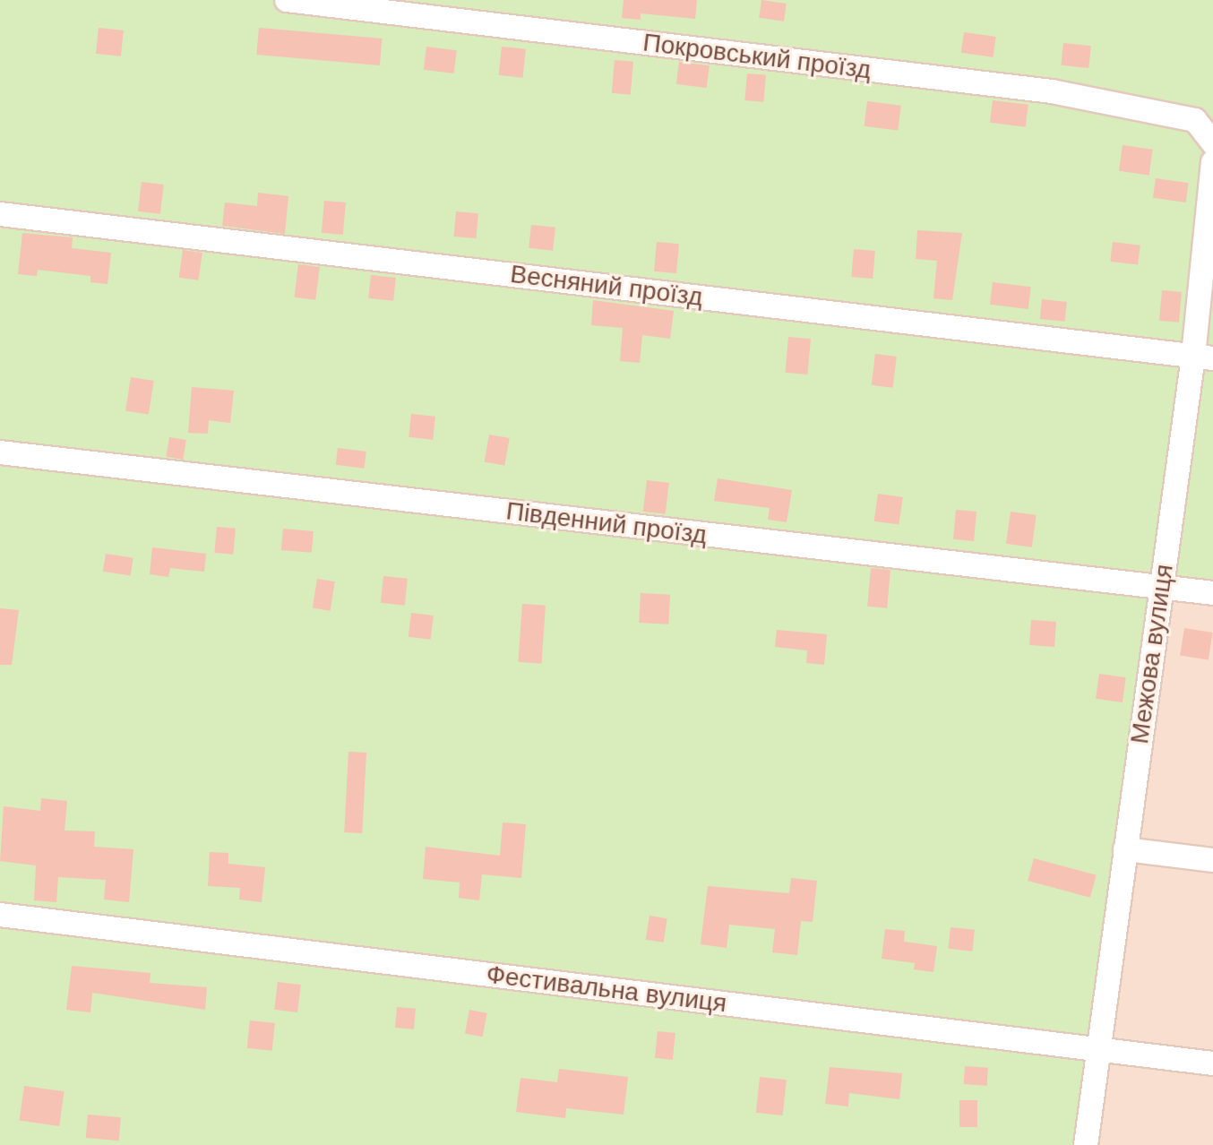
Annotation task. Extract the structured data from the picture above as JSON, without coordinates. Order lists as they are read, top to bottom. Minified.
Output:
{"streets":{"street":["Покровський проїзд","Весняний проїзд","Південний проїзд","Межова вулиця","Фестивальна вулиця"]},"crossings":[["Весняний проїзд","Межова вулиця"],["Південний проїзд","Межова вулиця"],["Межова вулиця","Фестивальна вулиця"]]}
